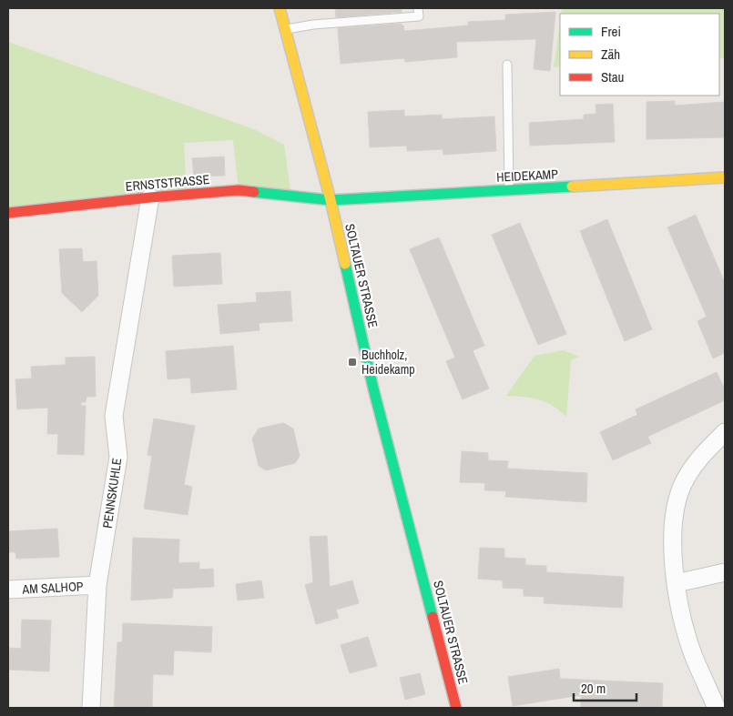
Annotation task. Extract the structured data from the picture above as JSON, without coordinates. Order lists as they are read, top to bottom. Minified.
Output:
{"streets":{"main road":["HEIDEKAMP","ERNSTSTRASSE","SOLTAUER STRASSE"],"street":["PENNSKUHLE","AM SALHOP"]},"crossings":[["HEIDEKAMP","ERNSTSTRASSE"],["HEIDEKAMP","SOLTAUER STRASSE"],["ERNSTSTRASSE","SOLTAUER STRASSE"],["ERNSTSTRASSE","PENNSKUHLE"],["PENNSKUHLE","AM SALHOP"]],"places":{"transit":["Buchholz, Heidekamp"]},"legend":["Frei","Zäh","Stau"],"scale_bar":"20 m"}
